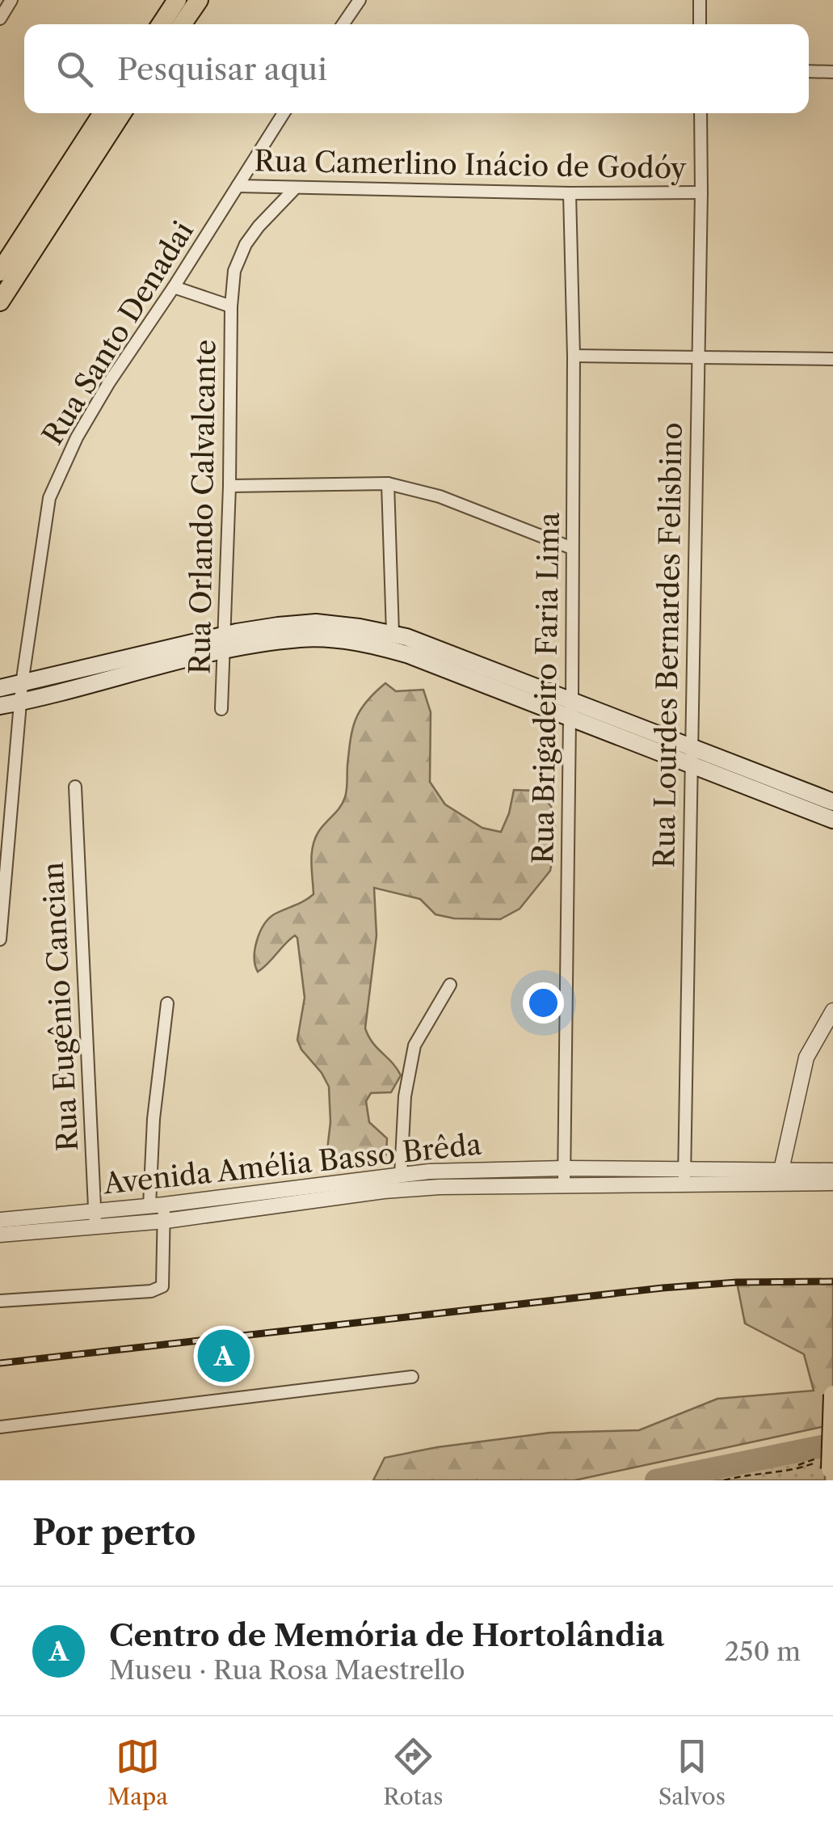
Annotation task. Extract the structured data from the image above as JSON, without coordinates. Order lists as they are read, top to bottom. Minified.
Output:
{"streets":{"street":["Rua Camerlino Inácio de Godóy","Rua Santo Denadai","Rua Orlando Calvalcante","Rua Lourdes Bernardes Felisbino","Rua Brigadeiro Faria Lima","Rua Eugênio Cancian","Avenida Amélia Basso Brêda"]},"crossings":[["Rua Camerlino Inácio de Godóy","Rua Santo Denadai"],["Rua Camerlino Inácio de Godóy","Rua Orlando Calvalcante"],["Rua Camerlino Inácio de Godóy","Rua Lourdes Bernardes Felisbino"],["Rua Camerlino Inácio de Godóy","Rua Brigadeiro Faria Lima"],["Rua Santo Denadai","Rua Orlando Calvalcante"],["Rua Lourdes Bernardes Felisbino","Avenida Amélia Basso Brêda"],["Rua Brigadeiro Faria Lima","Avenida Amélia Basso Brêda"],["Rua Eugênio Cancian","Avenida Amélia Basso Brêda"]],"page":{"search":"Pesquisar aqui","pins":"A","heading":"Por perto","list":[{"mark":"A","name":"Centro de Memória de Hortolândia","note":"Museu · Rua Rosa Maestrello","value":"250 m"}],"nav":["Mapa","Rotas","Salvos"]}}
